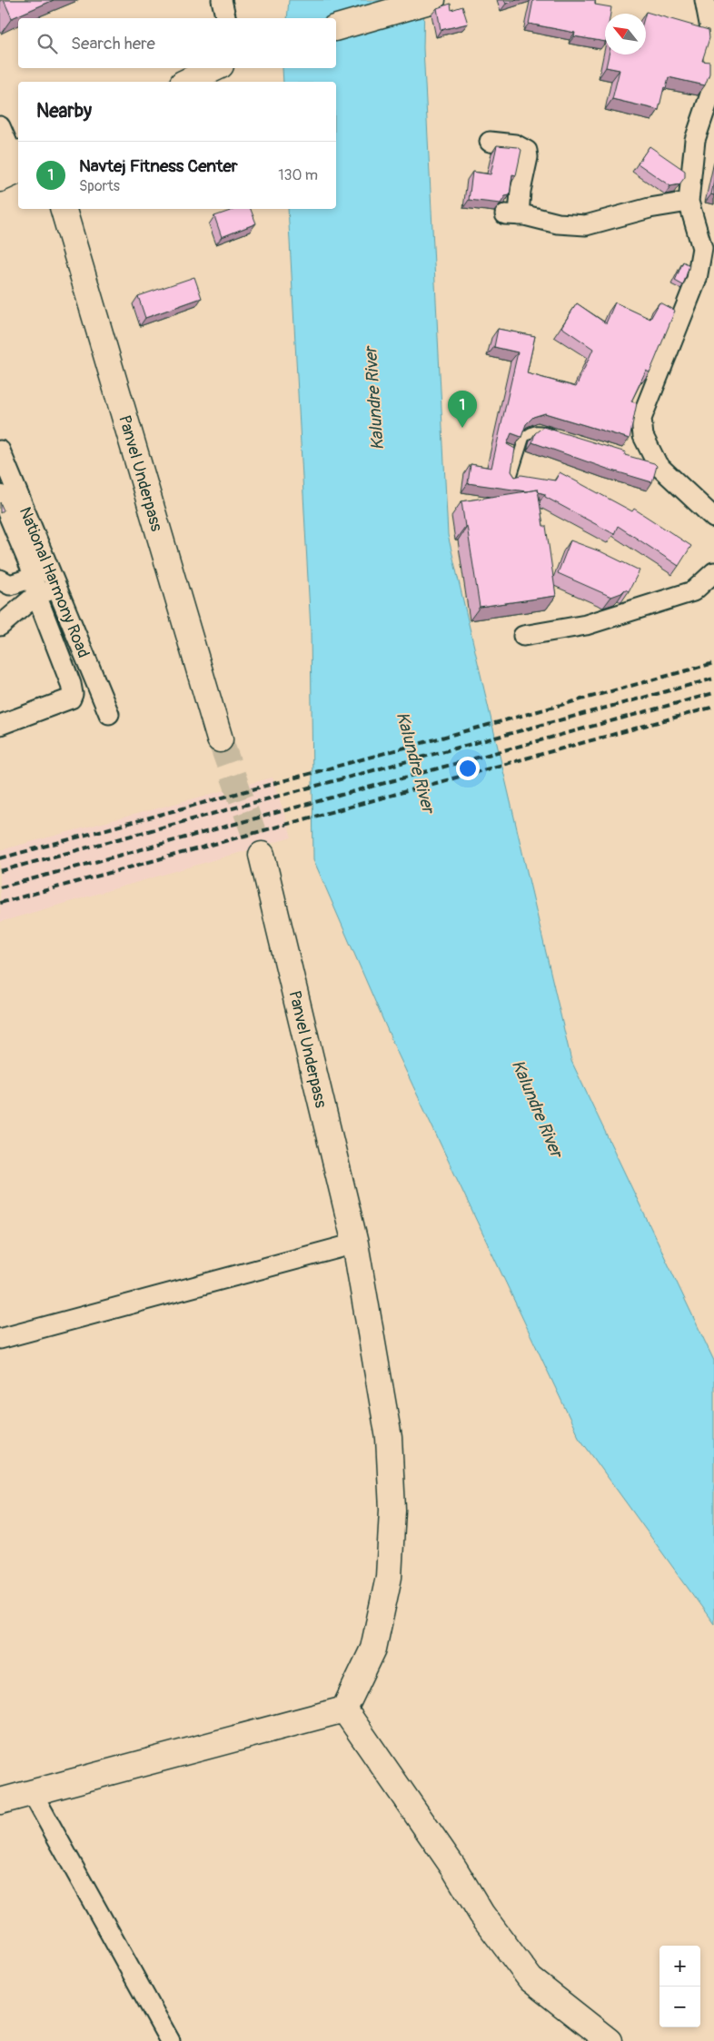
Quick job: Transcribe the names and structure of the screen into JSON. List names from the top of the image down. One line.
{"streets":{"main road":["Panvel Underpass"],"street":["National Harmony Road"]},"water":["Kalundre River"],"north":"top left","page":{"search":"Search here","heading":"Nearby","list":[{"mark":"1","name":"Navtej Fitness Center","note":"Sports","value":"130 m"}],"pins":"1","map_buttons":["+","−"]}}
